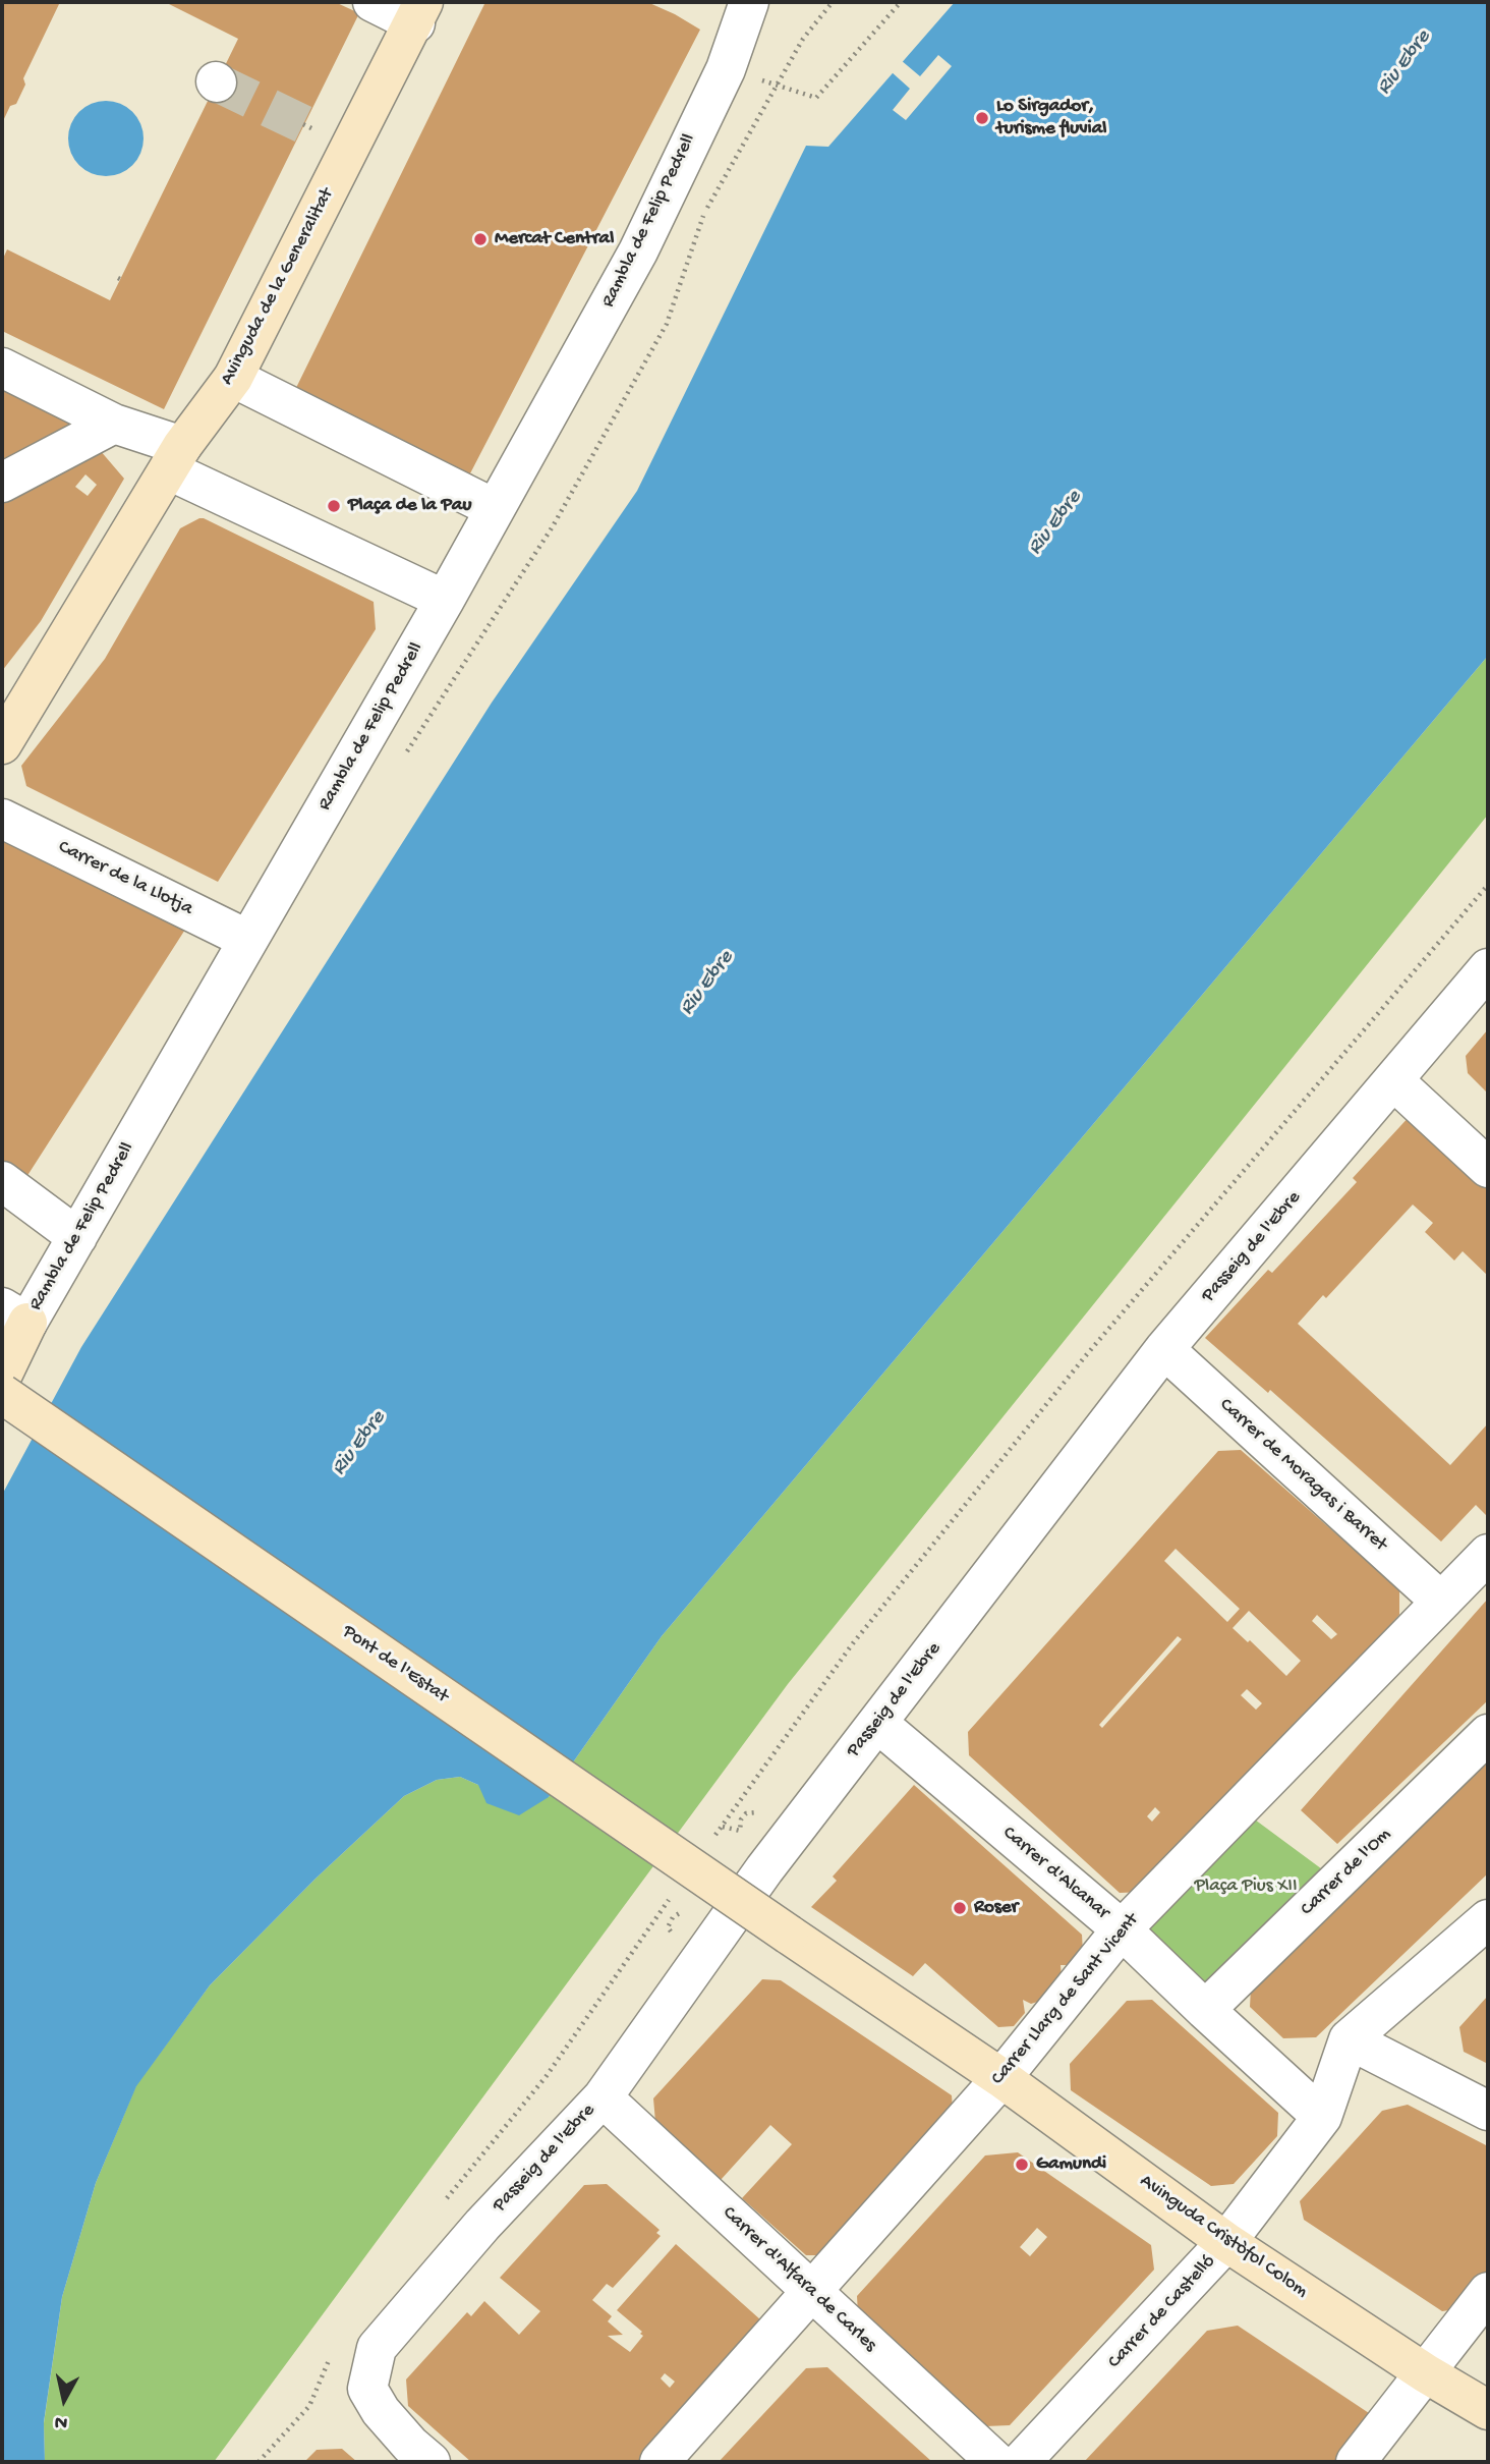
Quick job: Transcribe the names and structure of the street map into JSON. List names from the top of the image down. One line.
{"streets":{"street":["Rambla de Felip Pedrell","Avinguda de la Generalitat","Carrer de la Llotja","Passeig de l'Ebre","Carrer de Moragas i Barret","Pont de l'Estat","Carrer de l'Om","Carrer d'Alcanar","Carrer Llarg de Sant Vicent","Avinguda Cristòfol Colom","Carrer d'Alfara de Carles","Carrer de Castelló"]},"crossings":[["Rambla de Felip Pedrell","Carrer de la Llotja"],["Passeig de l'Ebre","Carrer de Moragas i Barret"],["Passeig de l'Ebre","Carrer d'Alcanar"],["Passeig de l'Ebre","Carrer d'Alfara de Carles"],["Carrer de Moragas i Barret","Carrer Llarg de Sant Vicent"],["Pont de l'Estat","Avinguda Cristòfol Colom"],["Carrer de l'Om","Carrer d'Alcanar"],["Carrer d'Alcanar","Carrer Llarg de Sant Vicent"],["Carrer d'Alcanar","Carrer de Castelló"],["Carrer Llarg de Sant Vicent","Avinguda Cristòfol Colom"],["Carrer Llarg de Sant Vicent","Carrer d'Alfara de Carles"],["Avinguda Cristòfol Colom","Carrer de Castelló"]],"water":["Riu Ebre"],"parks":["Plaça Pius XII"],"places":["Lo Sirgador, turisme fluvial","Mercat Central","Plaça de la Pau","Roser","Gamundi"],"north":"bottom"}
